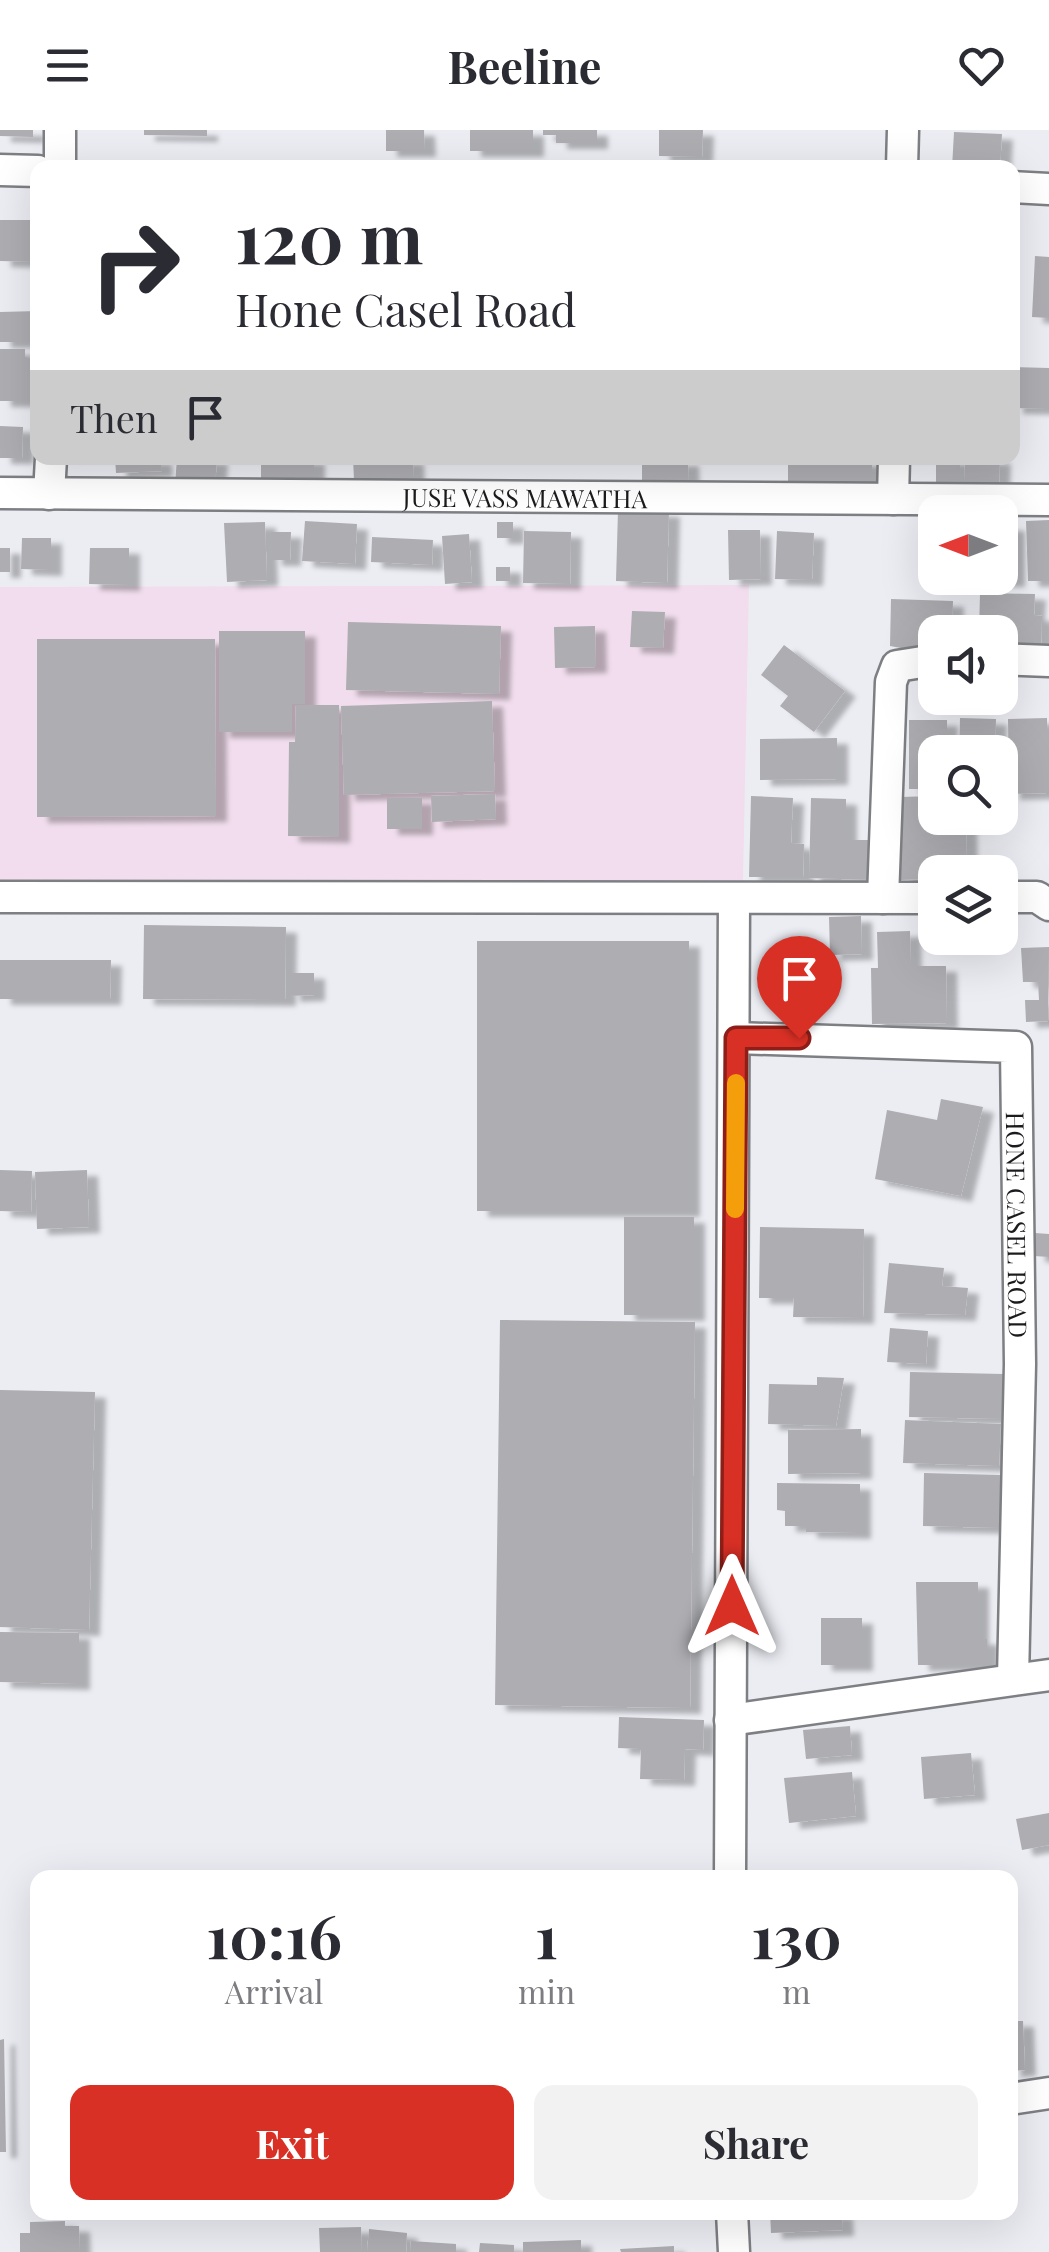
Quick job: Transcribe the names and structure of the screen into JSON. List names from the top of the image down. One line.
{"streets":{"street":["JUSE VASS MAWATHA","HONE CASEL ROAD"]},"north":"left","page":{"header":"Beeline","turn":["120 m","Hone Casel Road"],"then":"Then","eta":["10:16","Arrival","1","min","130","m"],"buttons":["Exit","Share"]}}
